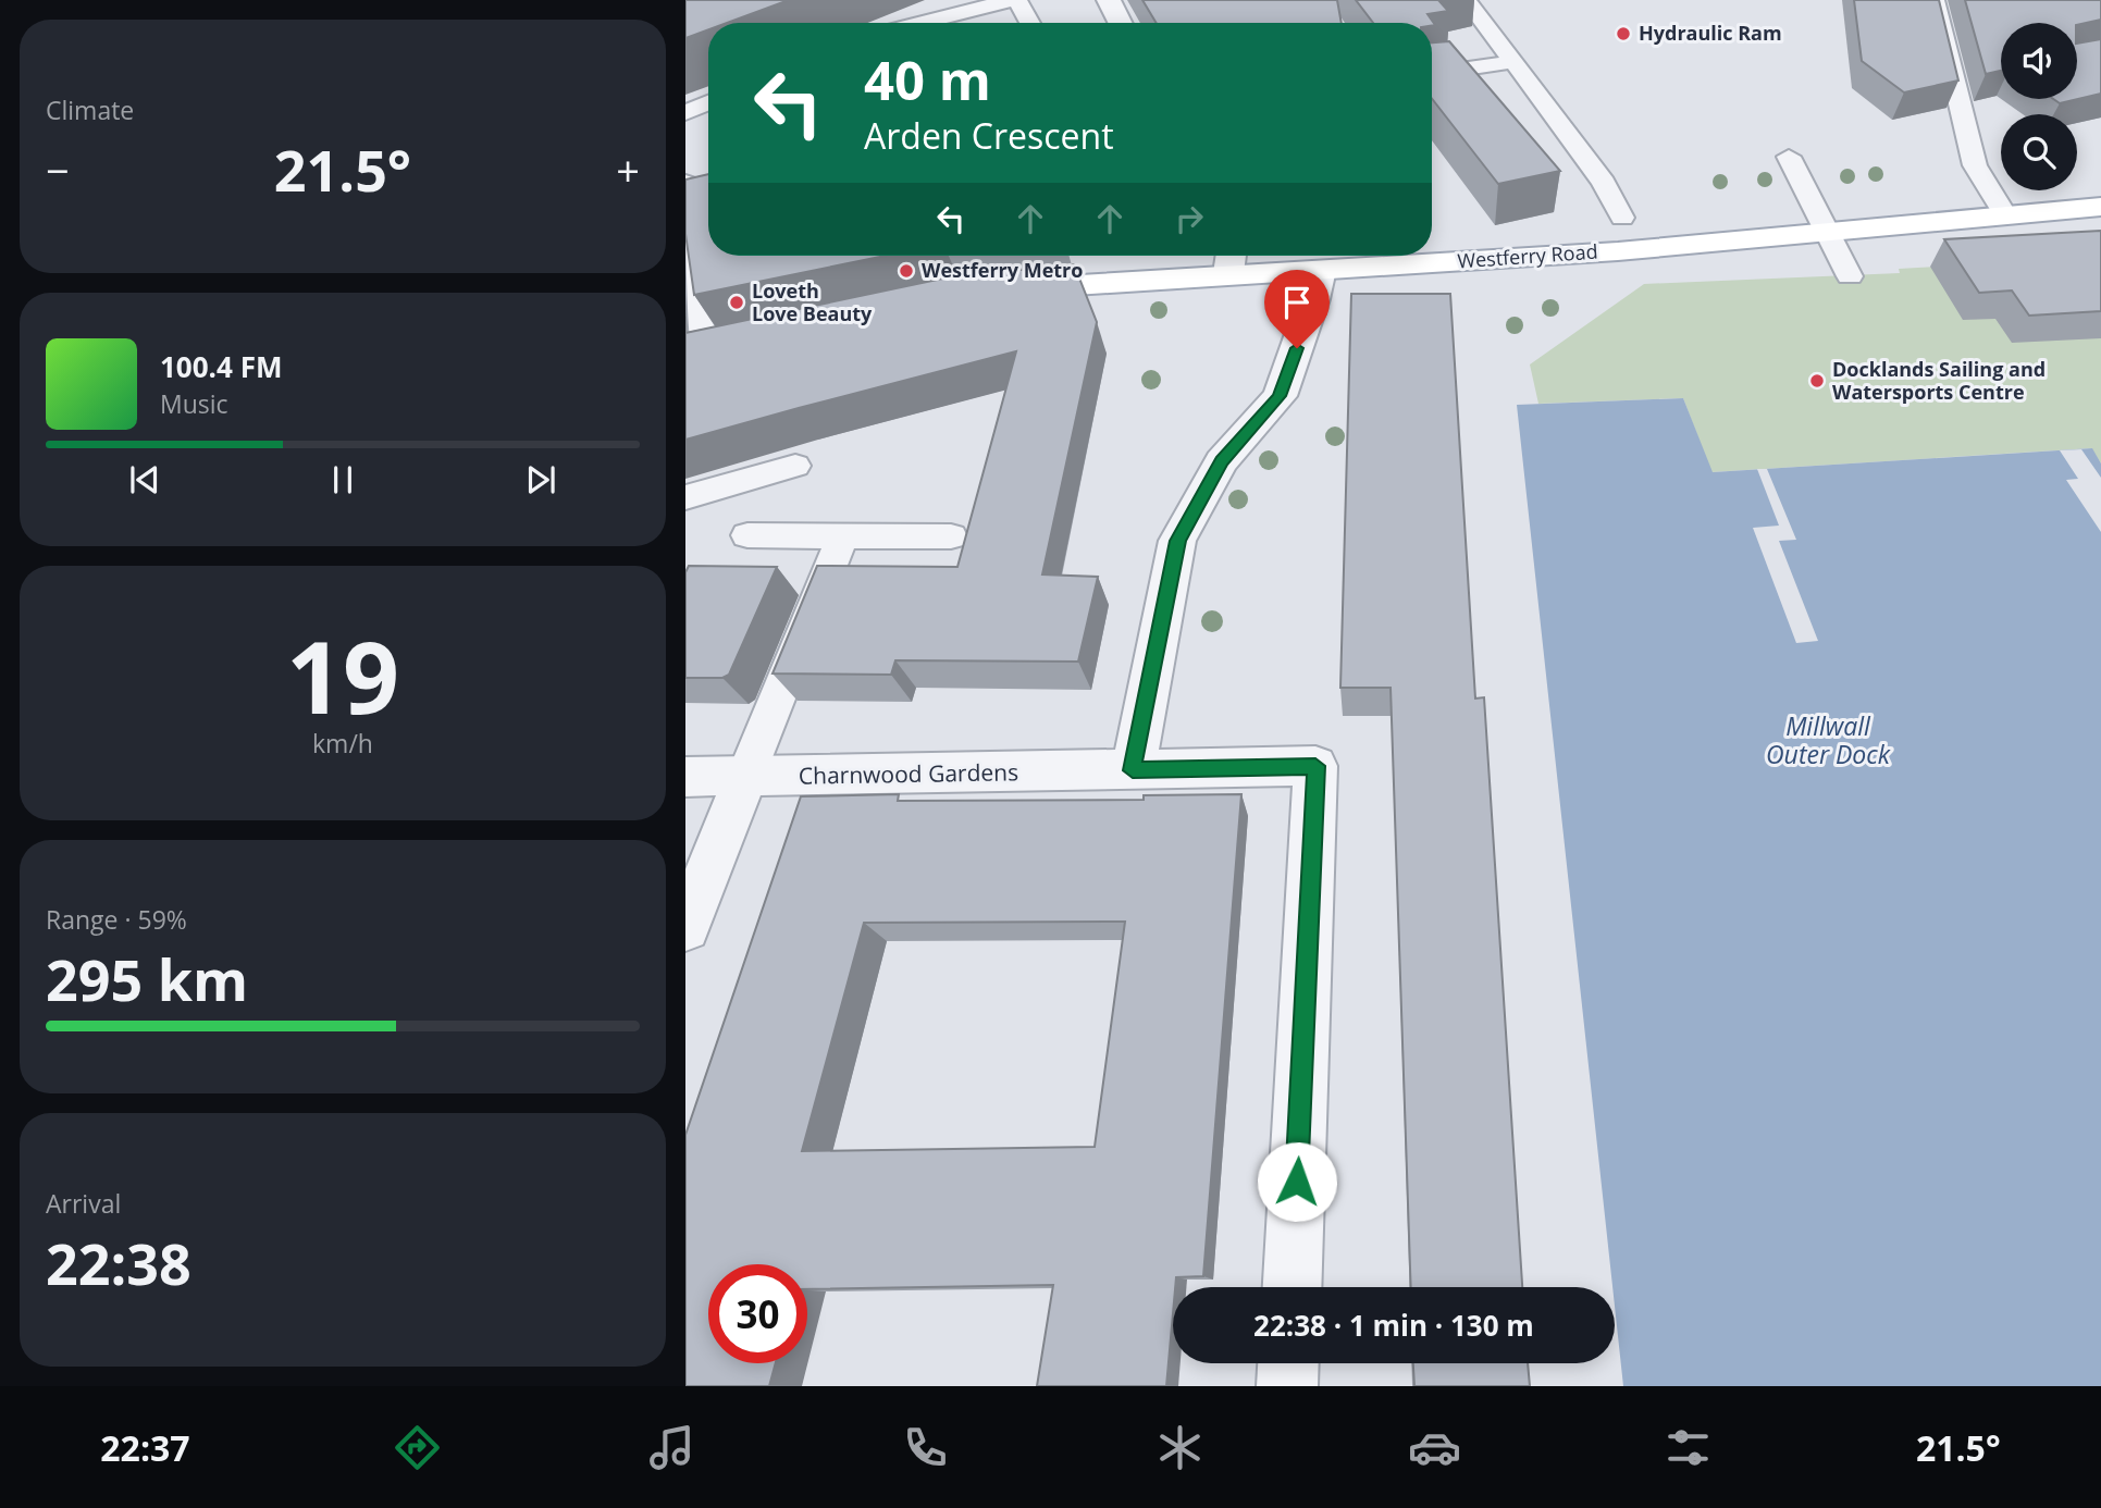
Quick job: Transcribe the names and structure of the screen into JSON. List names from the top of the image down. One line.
{"streets":{"main road":["Westferry Road"],"street":["Charnwood Gardens"]},"water":["Millwall Outer Dock"],"places":["Hydraulic Ram","Westferry Metro","Loveth Love Beauty","Docklands Sailing and Watersports Centre"],"page":{"tile":["Climate",["19","km/h"],["Range · 59%","295 km"],["Arrival","22:38"]],"turn":["40 m","Arden Crescent"],"heat":["−","21.5°","+"],"song":["100.4 FM","Music"],"limit":"30","trip":"22:38 · 1 min · 130 m","tabs":["22:37","21.5°"]}}
